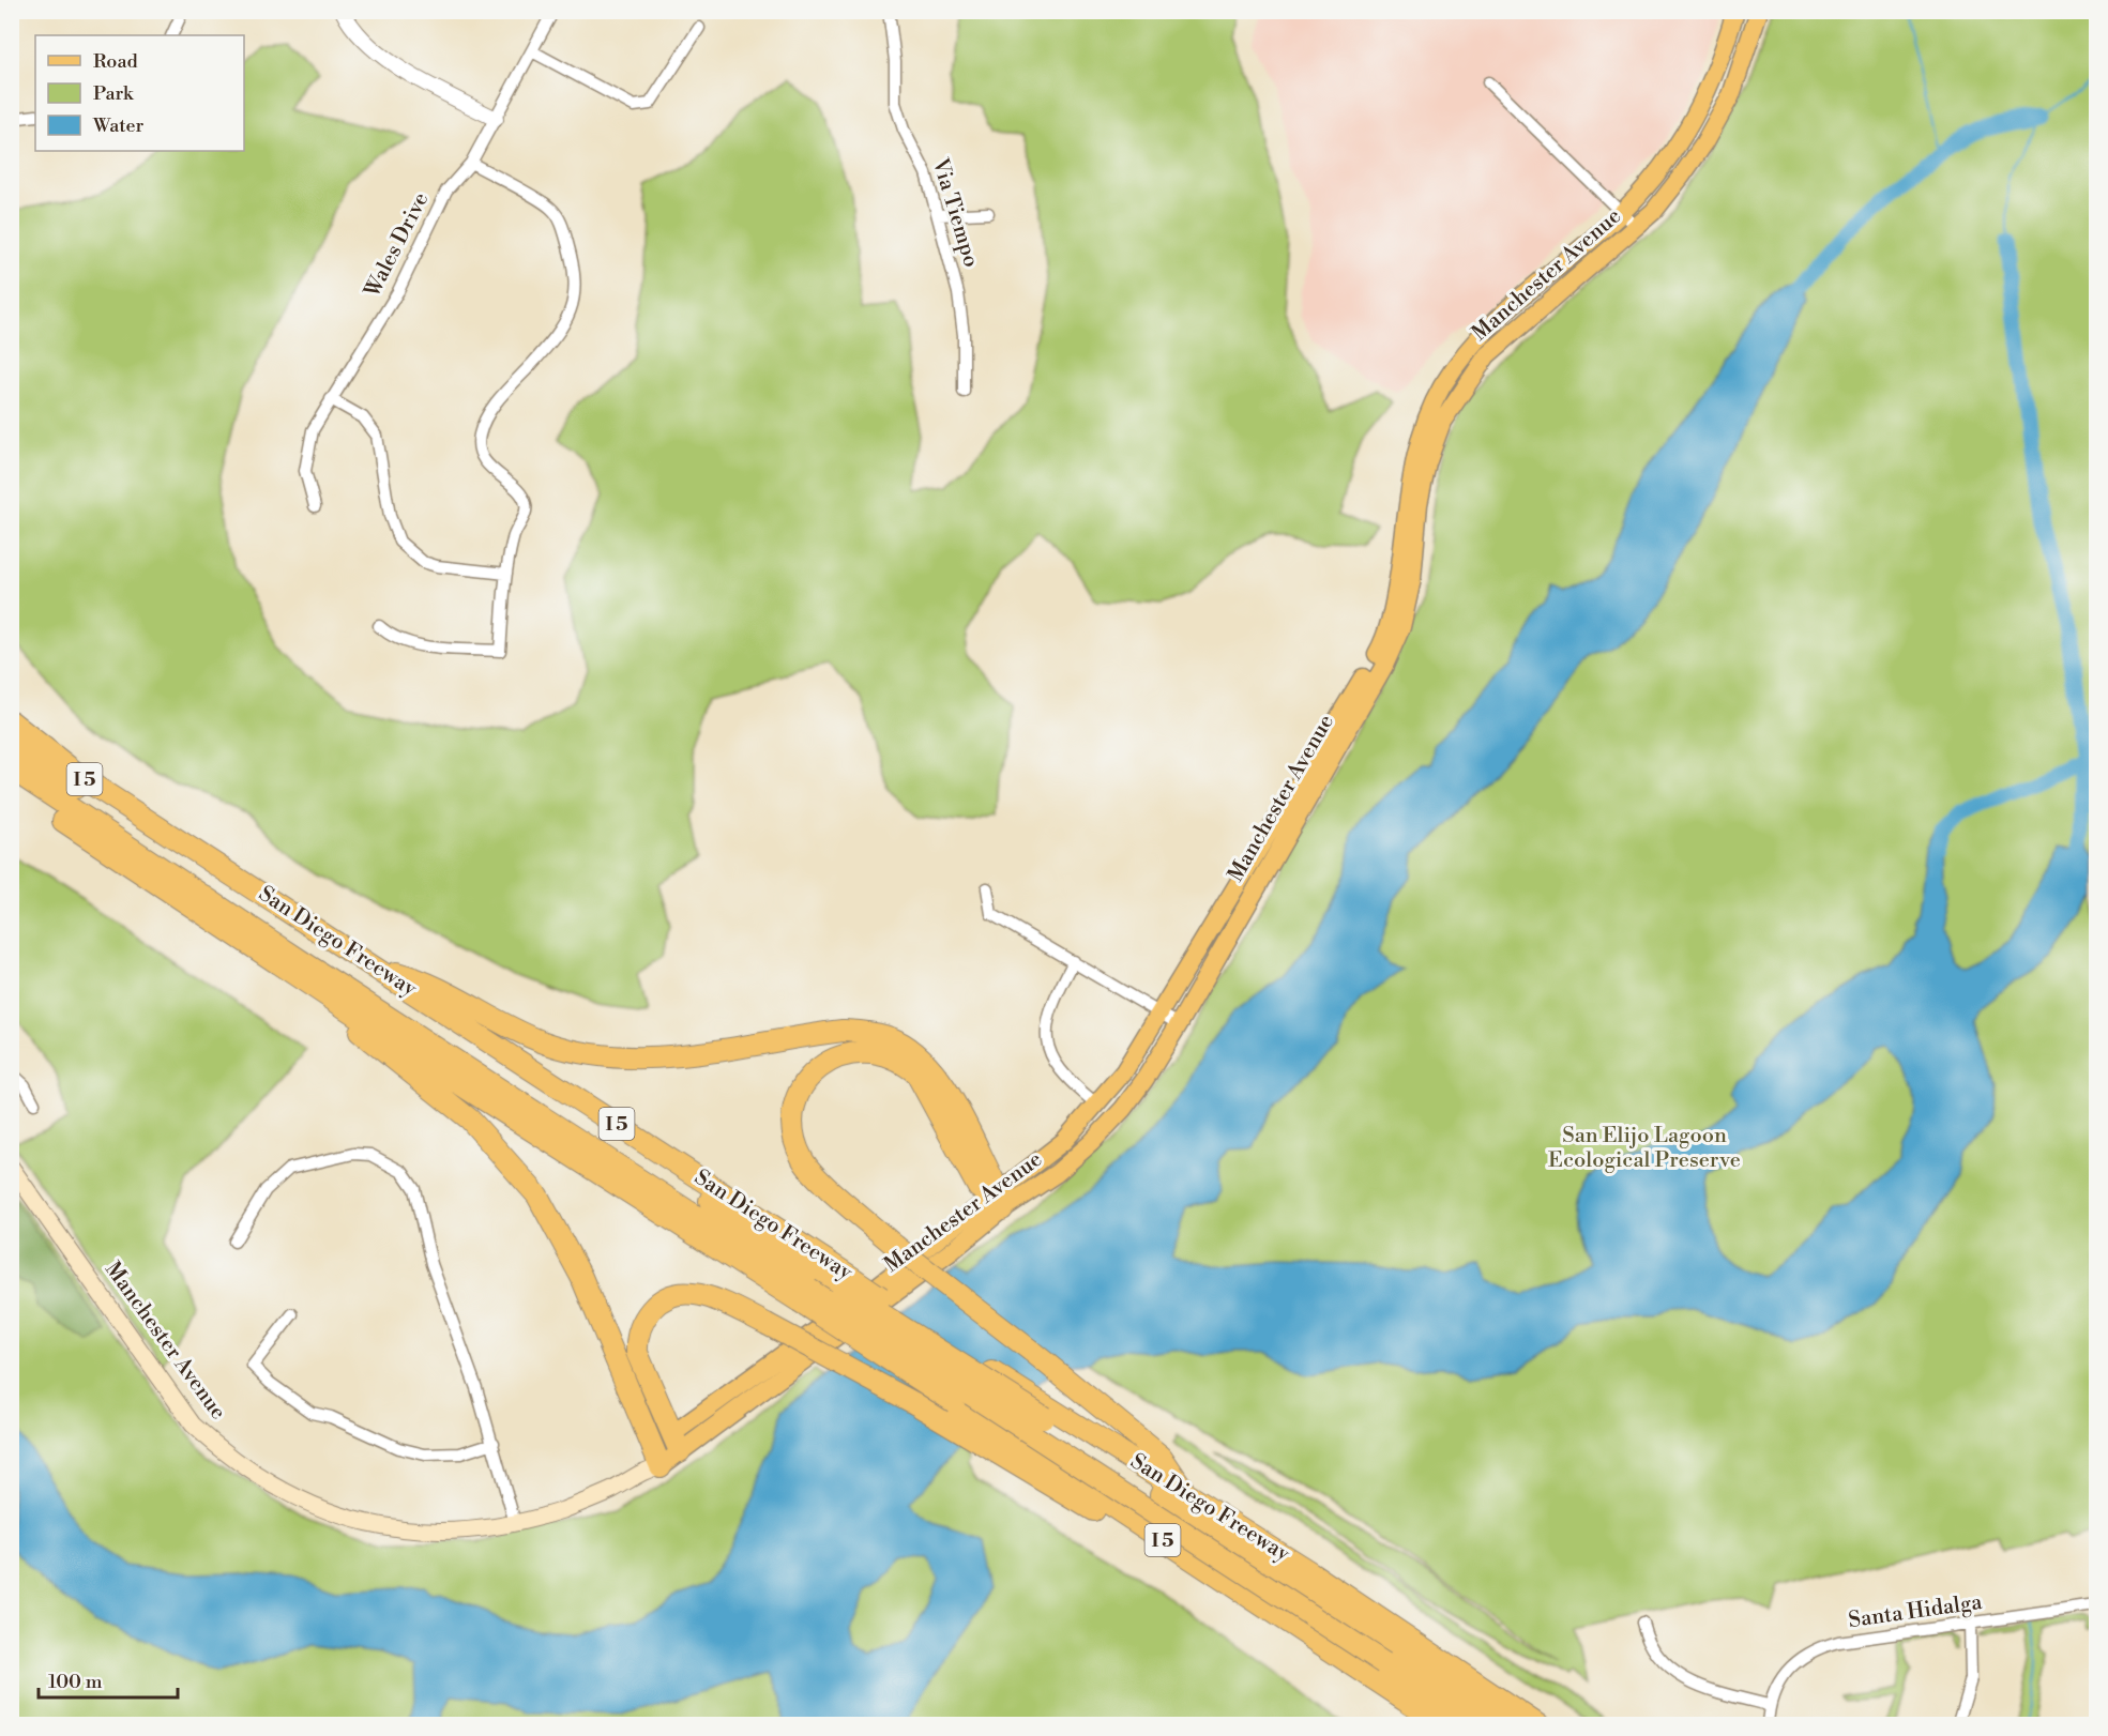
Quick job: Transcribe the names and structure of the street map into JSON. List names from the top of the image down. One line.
{"streets":{"highway":["I 5","San Diego Freeway"],"main road":["Manchester Avenue"],"street":["Via Tiempo","Wales Drive","Santa Hidalga"]},"parks":["San Elijo Lagoon Ecological Preserve"],"legend":["Road","Park","Water"],"scale_bar":"100 m"}
